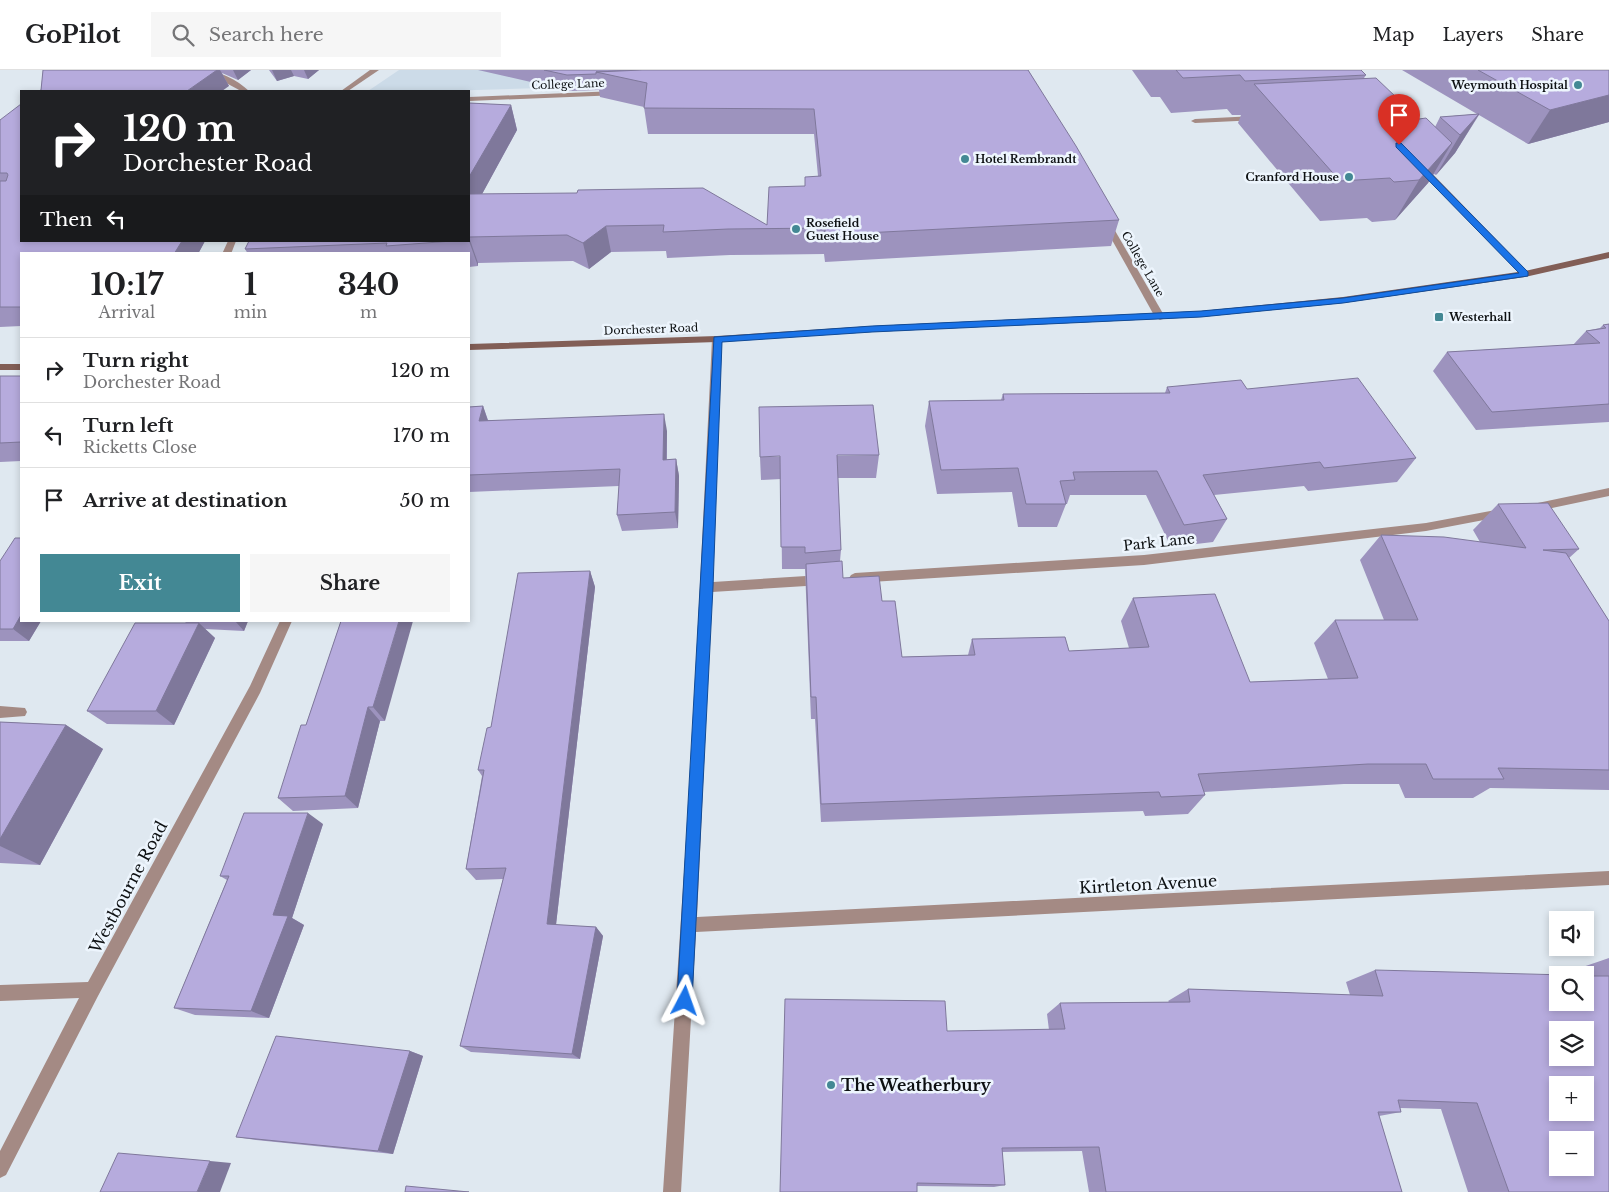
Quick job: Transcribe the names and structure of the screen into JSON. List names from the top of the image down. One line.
{"streets":{"main road":["Dorchester Road"],"street":["College Lane","Park Lane","Kirtleton Avenue","Westbourne Road"]},"crossings":[["College Lane","Dorchester Road"]],"places":{"other":["Weymouth Hospital","Hotel Rembrandt","Cranford House","Rosefield Guest House","The Weatherbury"],"transit":["Westerhall"]},"page":{"header":"GoPilot","search":"Search here","nav":["Map","Layers","Share"],"turn":["120 m","Dorchester Road"],"then":"Then","eta":["10:17","Arrival","1","min","340","m"],"list":[{"name":"Turn right","note":"Dorchester Road","value":"120 m"},{"name":"Turn left","note":"Ricketts Close","value":"170 m"},{"name":"Arrive at destination","value":"50 m"}],"buttons":["Exit","Share"],"map_buttons":["+","−"]}}
